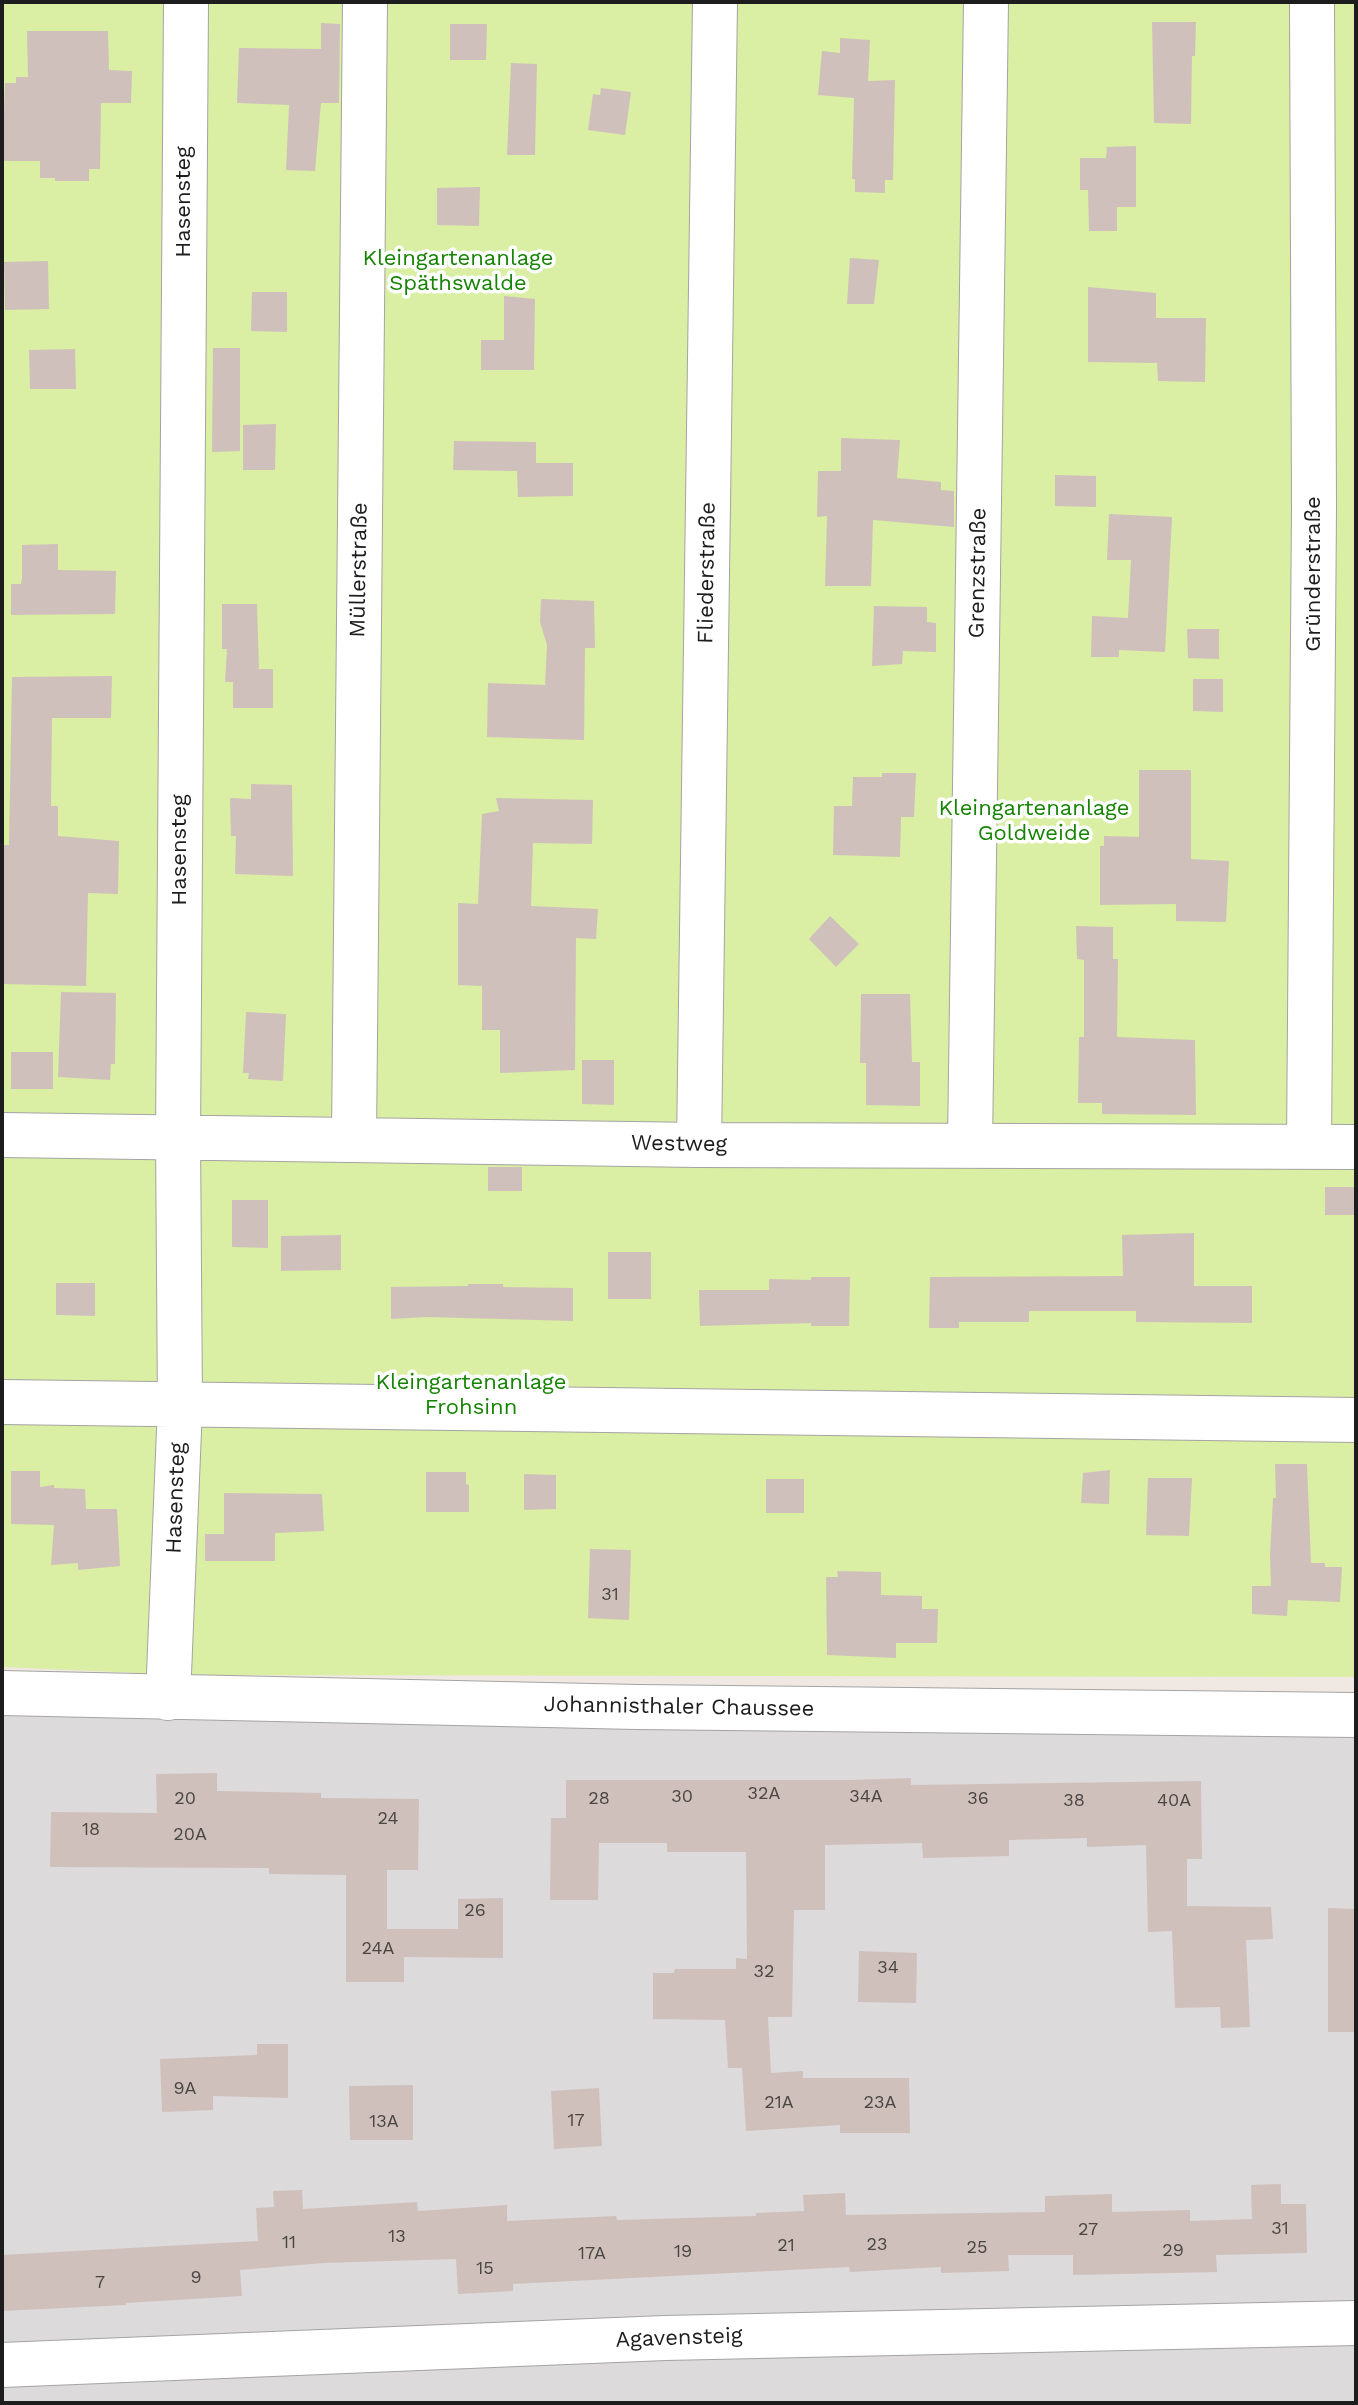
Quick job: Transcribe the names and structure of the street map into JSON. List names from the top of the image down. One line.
{"streets":{"street":["Hasensteg","Müllerstraße","Fliederstraße","Grenzstraße","Gründerstraße","Westweg","Johannisthaler Chaussee","Agavensteig"]},"crossings":[["Hasensteg","Westweg"],["Hasensteg","Johannisthaler Chaussee"],["Müllerstraße","Westweg"],["Fliederstraße","Westweg"],["Grenzstraße","Westweg"],["Gründerstraße","Westweg"]],"parks":["Kleingartenanlage Späthswalde","Kleingartenanlage Goldweide","Kleingartenanlage Frohsinn"],"house_numbers":["31","32A","30","34A","20","28","36","38","40A","24","18","20A","26","24A","34","32","9A","21A","23A","17","13A","31","27","13","11","23","21","25","29","19","17A","15","9","7"]}
